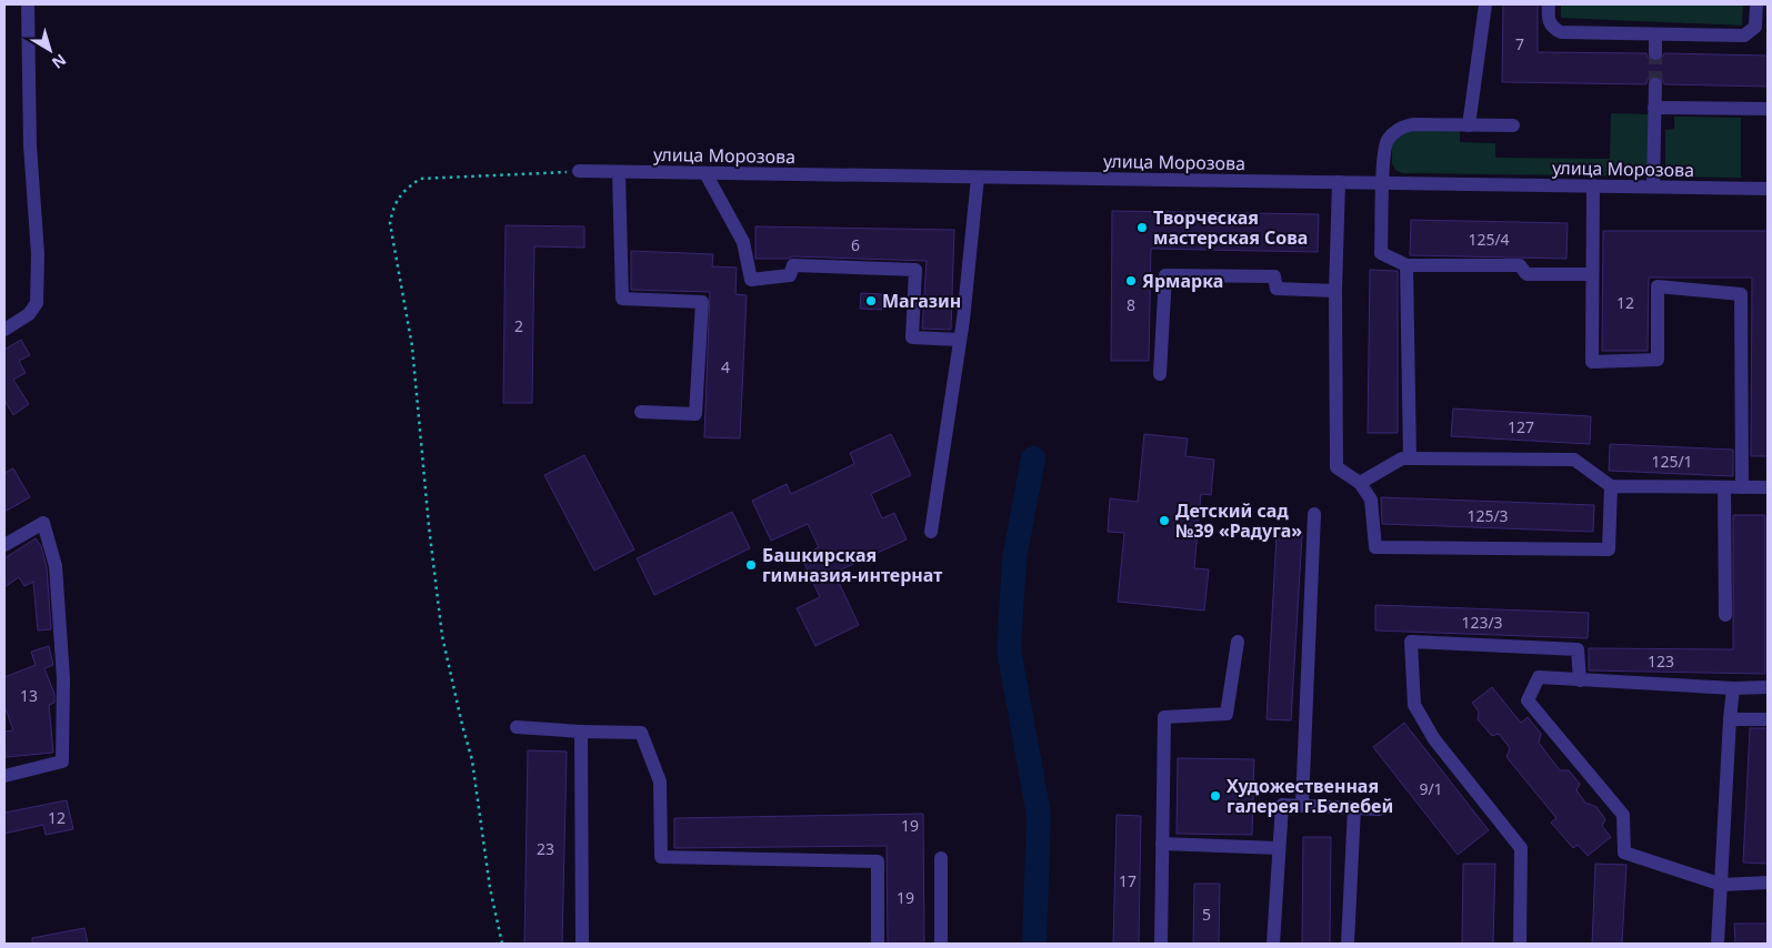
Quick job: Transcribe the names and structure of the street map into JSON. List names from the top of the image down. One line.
{"streets":{"street":["улица Морозова"]},"places":["Творческая мастерская Сова","Ярмарка","Магазин","Детский сад №39 «Радуга»","Башкирская гимназия-интернат","Художественная галерея г.Белебей"],"house_numbers":["7","125/4","6","12","8","2","4","127","125/1","125/3","123/3","123","13","9/1","12","19","23","17","19","5"],"north":"bottom right"}
